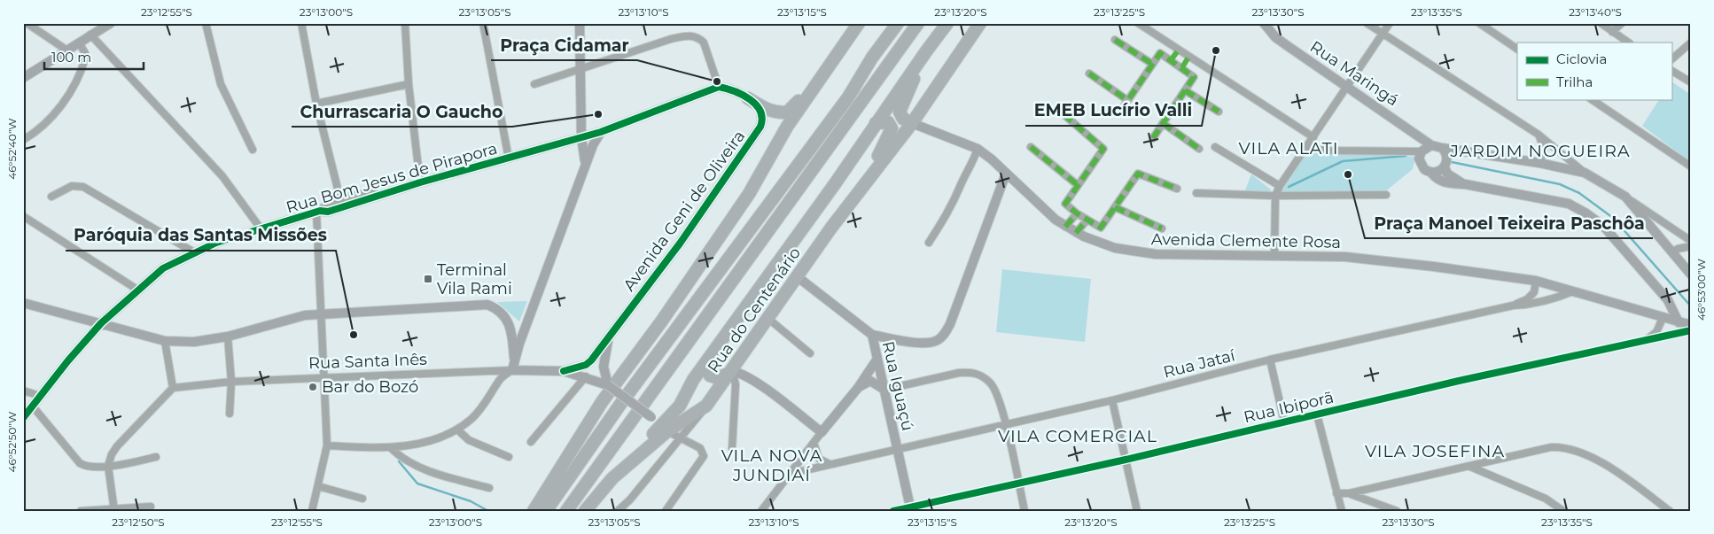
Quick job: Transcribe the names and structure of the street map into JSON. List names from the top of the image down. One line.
{"streets":{"highway":["Rua do Centenário"],"street":["Rua Maringá","Rua Bom Jesus de Pirapora","Avenida Geni de Oliveira","Avenida Clemente Rosa","Rua Santa Inês","Rua Jataí","Rua Iguaçú","Rua Ibiporã"]},"crossings":[["Avenida Geni de Oliveira","Rua Santa Inês"],["Avenida Clemente Rosa","Rua do Centenário"],["Avenida Clemente Rosa","Rua Jataí"],["Avenida Clemente Rosa","Rua Ibiporã"],["Rua do Centenário","Rua Iguaçú"],["Rua Jataí","Rua Iguaçú"],["Rua Iguaçú","Rua Ibiporã"]],"districts":["VILA ALATI","JARDIM NOGUEIRA","VILA COMERCIAL","VILA JOSEFINA","VILA NOVA JUNDIAÍ"],"places":{"other":["EMEB Lucírio Valli","Praça Cidamar","Churrascaria O Gaucho","Praça Manoel Teixeira Paschôa","Paróquia das Santas Missões","Bar do Bozó"],"transit":["Terminal Vila Rami"]},"legend":["Ciclovia","Trilha"],"scale_bar":"100 m","coordinates":["23°12'55\"S","23°13'00\"S","23°13'05\"S","23°13'10\"S","23°13'15\"S","23°13'20\"S","23°13'25\"S","23°13'30\"S","23°13'35\"S","23°13'40\"S","46°52'40\"W","46°53'00\"W","46°52'50\"W","23°12'50\"S"]}
